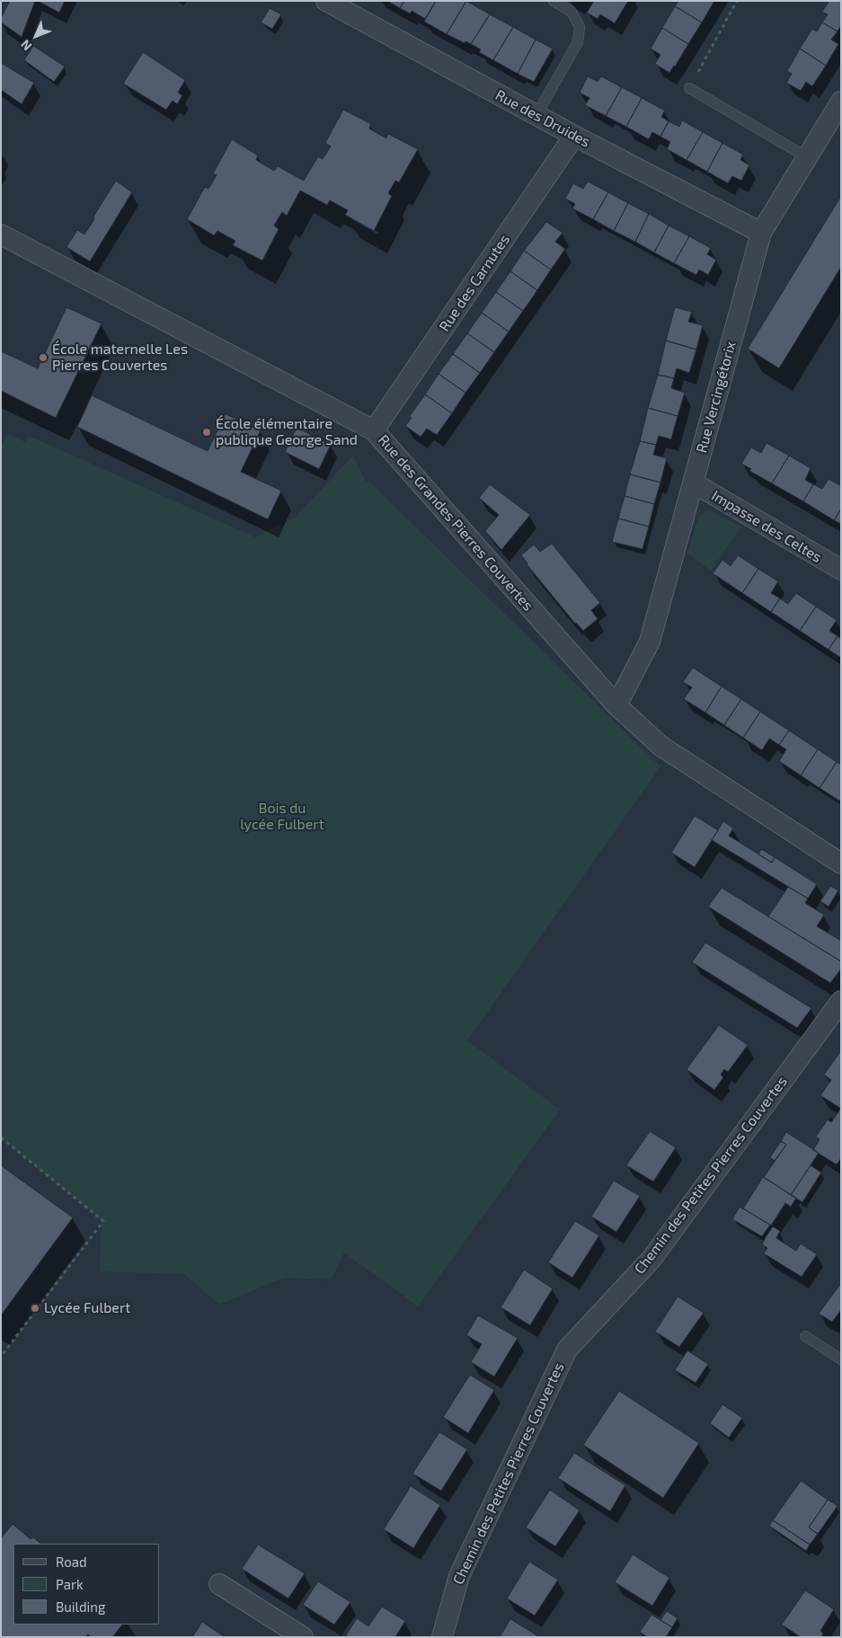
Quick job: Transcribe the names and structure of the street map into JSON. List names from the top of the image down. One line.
{"streets":{"street":["Rue des Druides","Rue des Carnutes","Rue Vercingétorix","Rue des Grandes Pierres Couvertes","Impasse des Celtes","Chemin des Petites Pierres Couvertes"]},"crossings":[["Rue des Druides","Rue des Carnutes"],["Rue des Druides","Rue Vercingétorix"],["Rue des Carnutes","Rue des Grandes Pierres Couvertes"],["Rue Vercingétorix","Rue des Grandes Pierres Couvertes"],["Rue Vercingétorix","Impasse des Celtes"]],"parks":["Bois du lycée Fulbert"],"places":["École maternelle Les Pierres Couvertes","École élémentaire publique George Sand","Lycée Fulbert"],"legend":["Road","Park","Building"],"north":"bottom left"}
